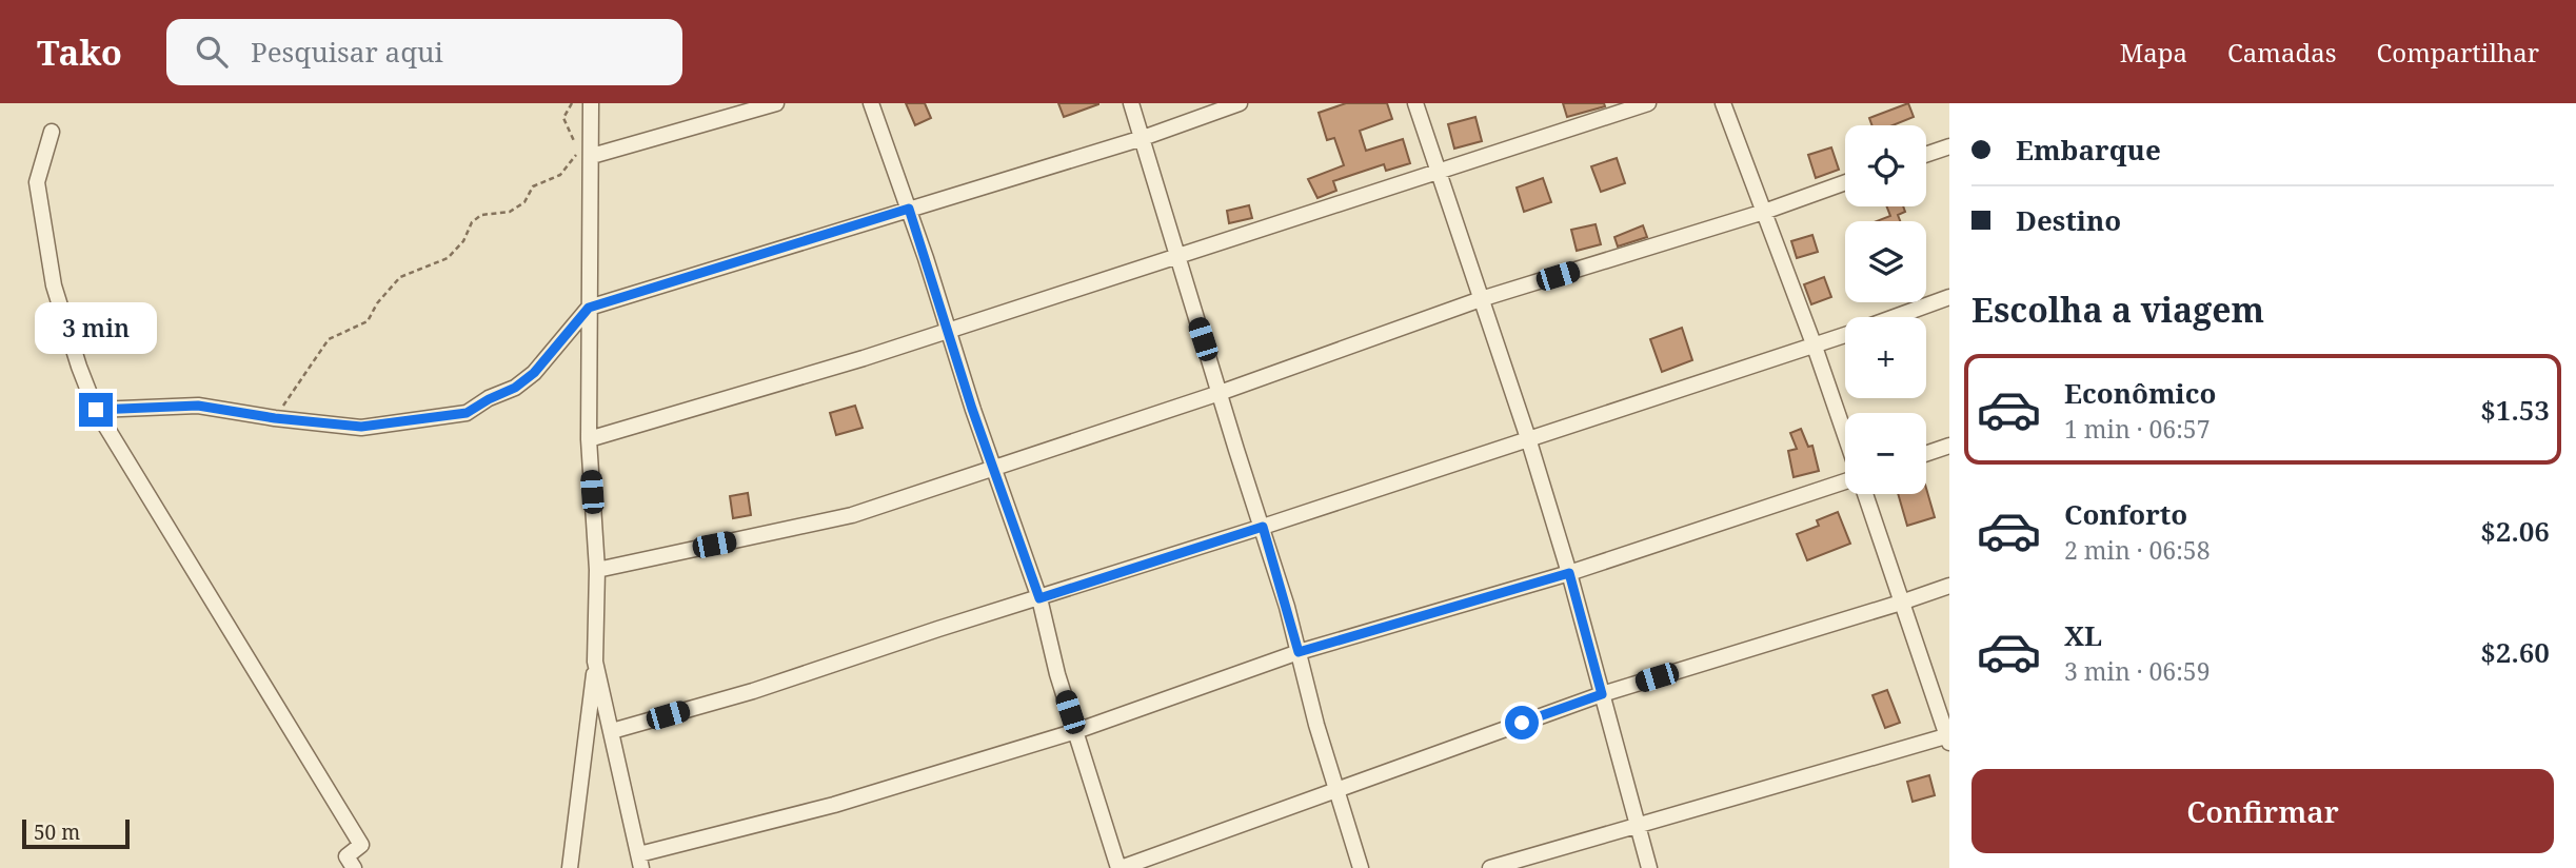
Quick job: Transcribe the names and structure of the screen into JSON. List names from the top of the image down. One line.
{"scale_bar":"50 m","page":{"header":"Tako","search":"Pesquisar aqui","nav":["Mapa","Camadas","Compartilhar"],"banner":["Embarque","Destino"],"map_buttons":["+","−"],"heading":"Escolha a viagem","bubble":"3 min","list":[{"name":"Econômico","note":"1 min · 06:57","value":"$1.53"},{"name":"Conforto","note":"2 min · 06:58","value":"$2.06"},{"name":"XL","note":"3 min · 06:59","value":"$2.60"}],"buttons":"Confirmar","scale":"50 m"}}
